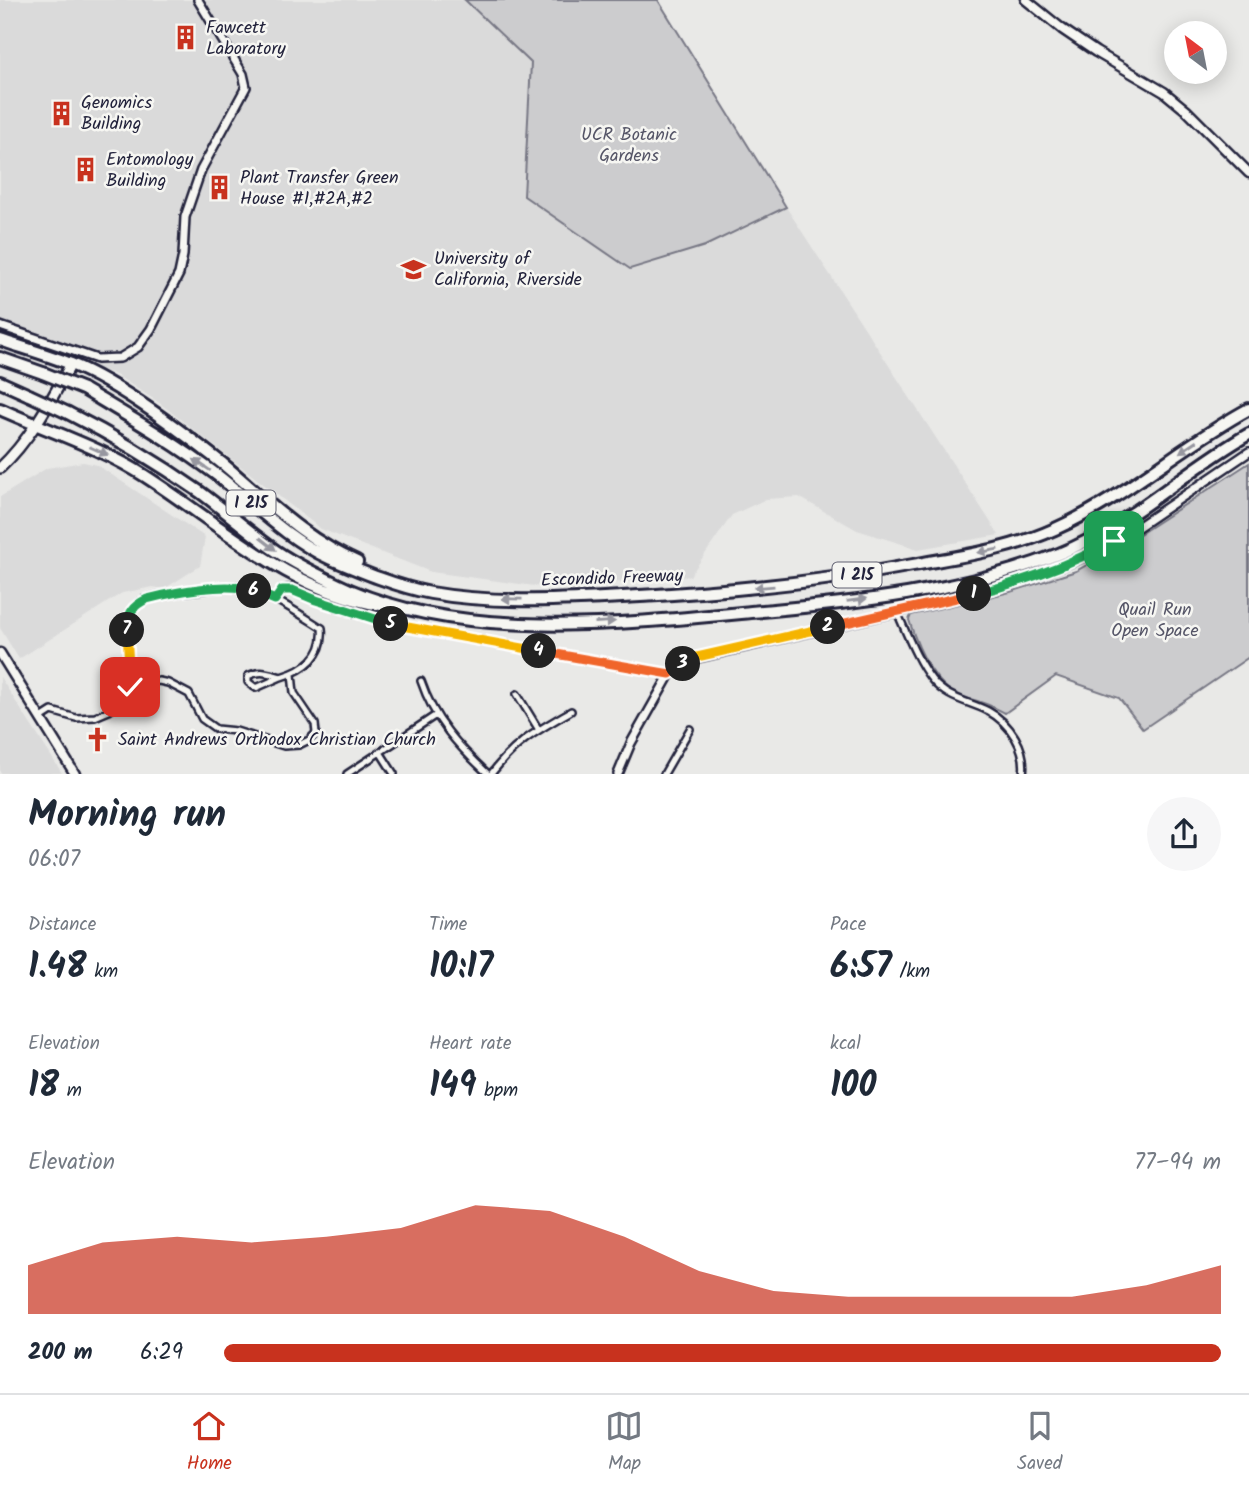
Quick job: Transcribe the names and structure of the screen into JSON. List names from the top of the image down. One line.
{"streets":{"highway":["I 215","Escondido Freeway"]},"parks":["UCR Botanic Gardens","Quail Run Open Space"],"places":{"building":["Fawcett Laboratory","Genomics Building","Entomology Building","Plant Transfer Green House #1,#2A,#2"],"school or university":["University of California, Riverside"],"church":["Saint Andrews Orthodox Christian Church"]},"north":"top left","page":{"pins":["6","1","5","2","7","4","3"],"heading":["Morning run","06:07"],"stats":[["Distance","1.48 km"],["Time","10:17"],["Pace","6:57 /km"],["Elevation","18 m"],["Heart rate","149 bpm"],["kcal","100"]],"chart":["Elevation","77–94 m"],"list":[{"name":"200 m","note":"6:29"}],"tabs":["Home","Map","Saved"]}}
